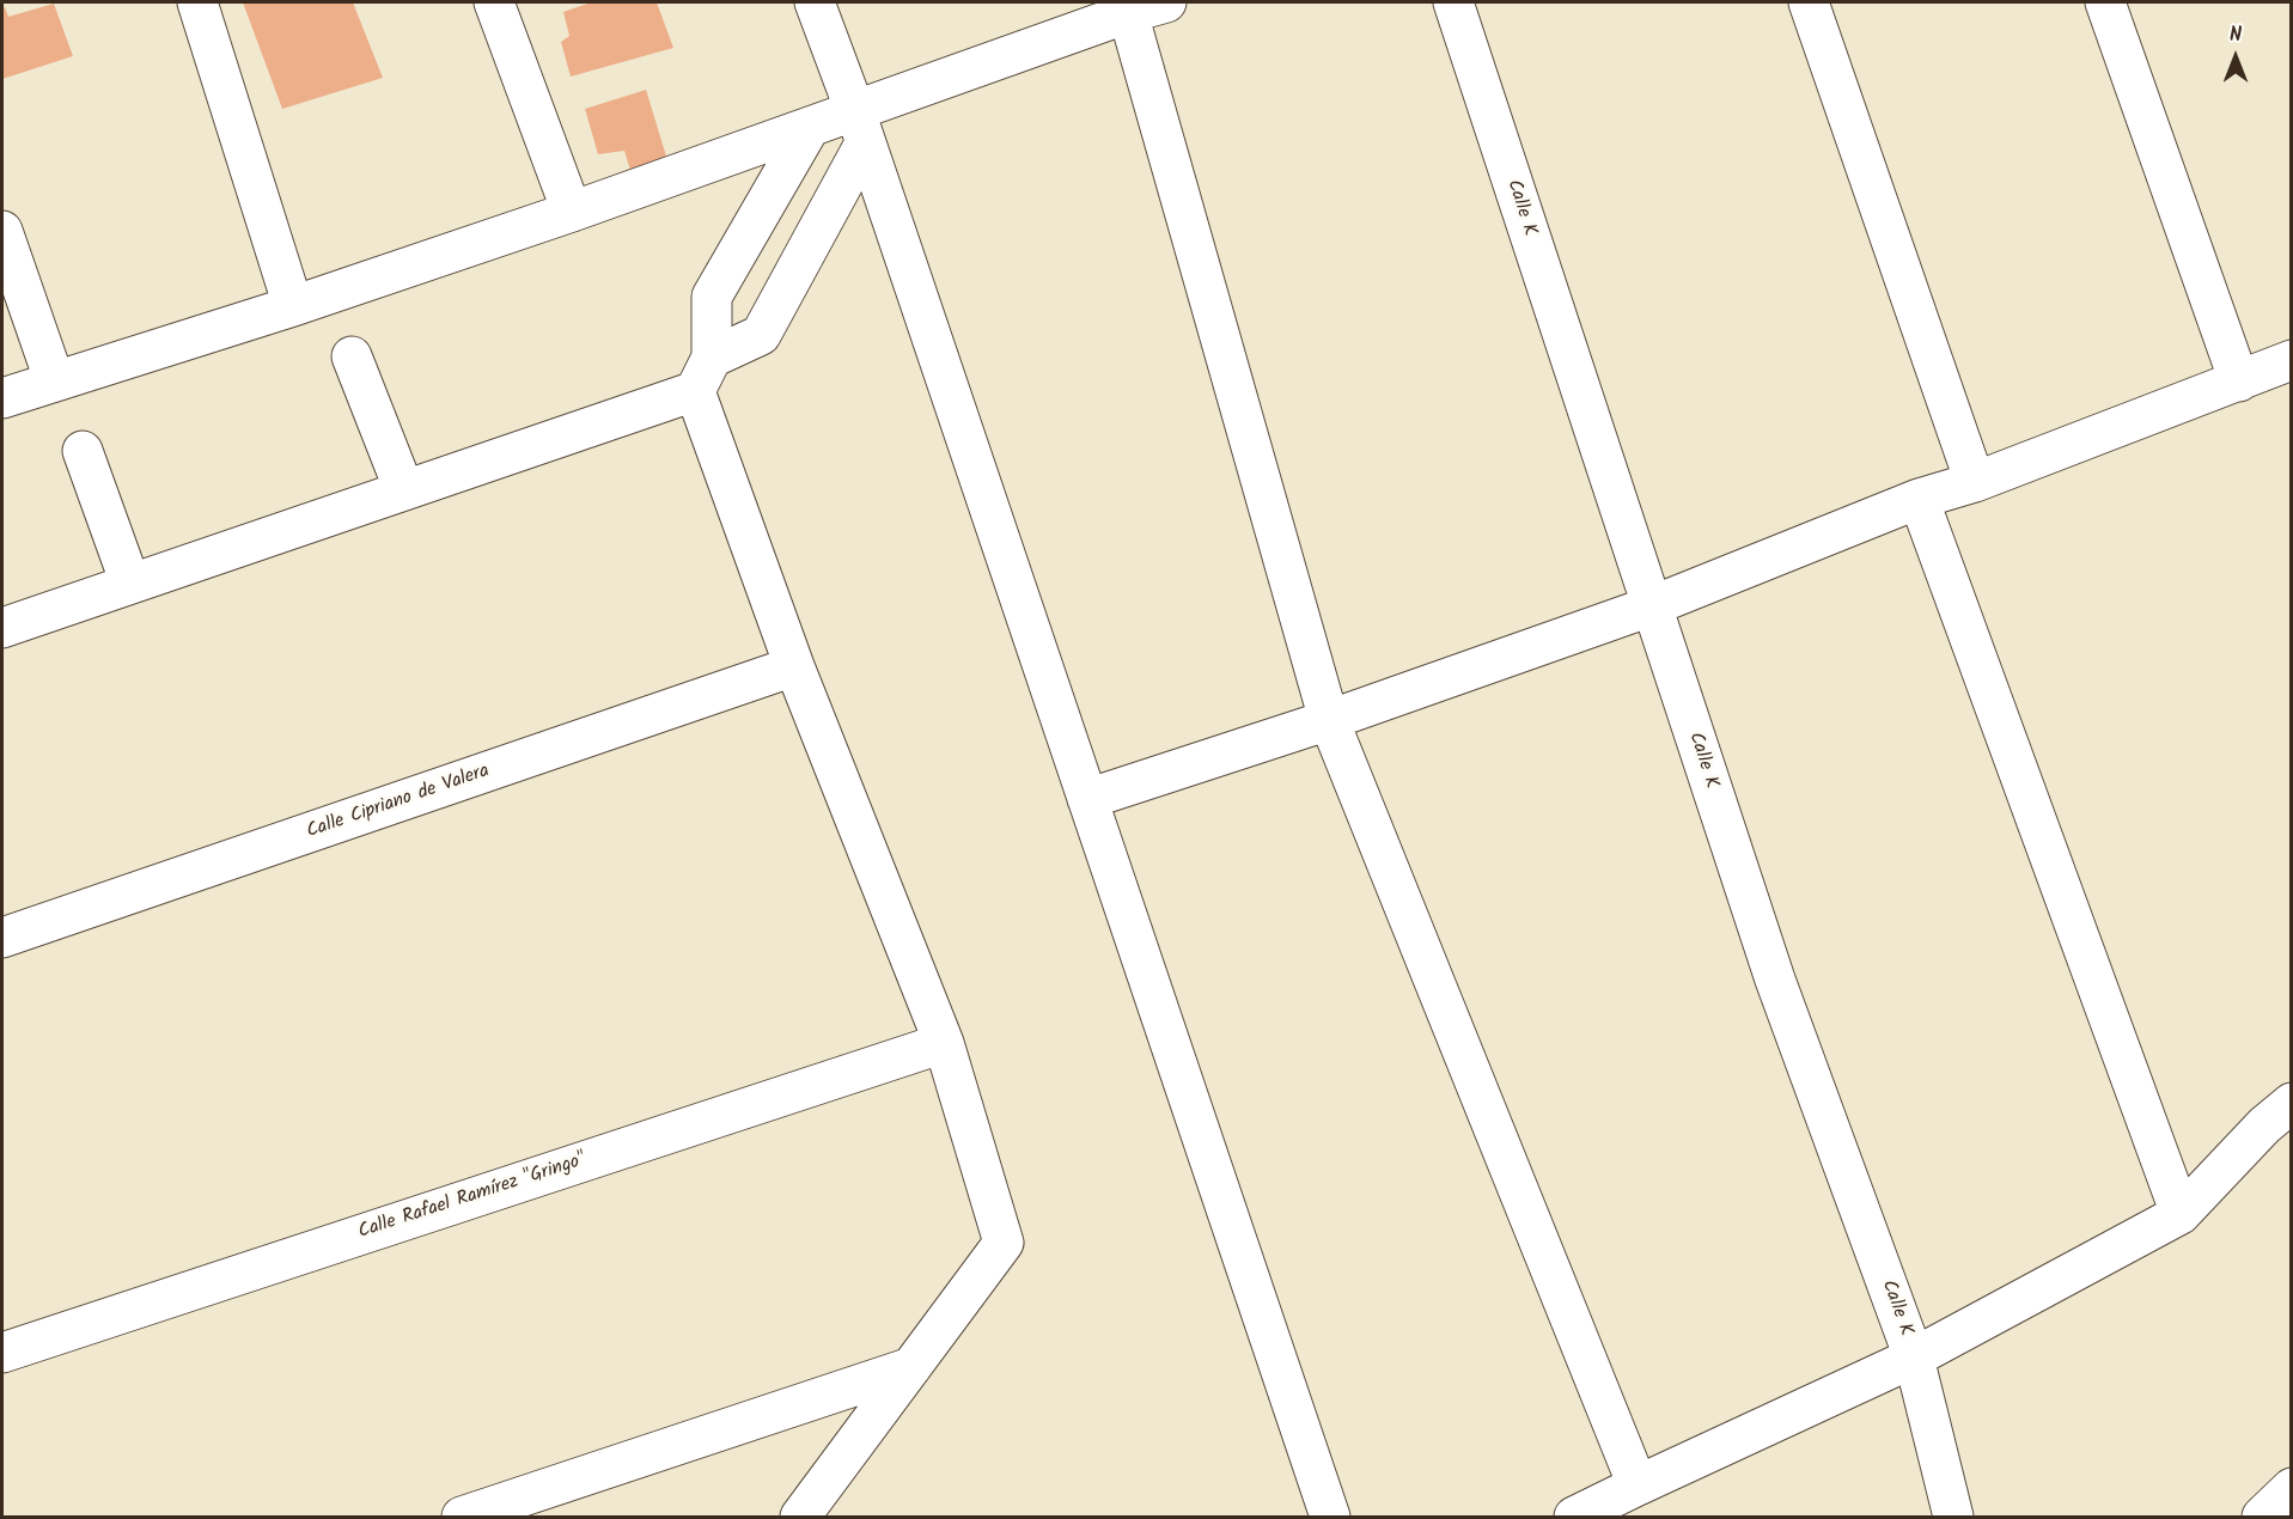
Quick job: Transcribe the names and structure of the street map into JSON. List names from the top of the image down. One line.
{"streets":{"street":["Calle K","Calle Cipriano de Valera","Calle Rafael Ramírez \"Gringo\""]},"north":"top"}
